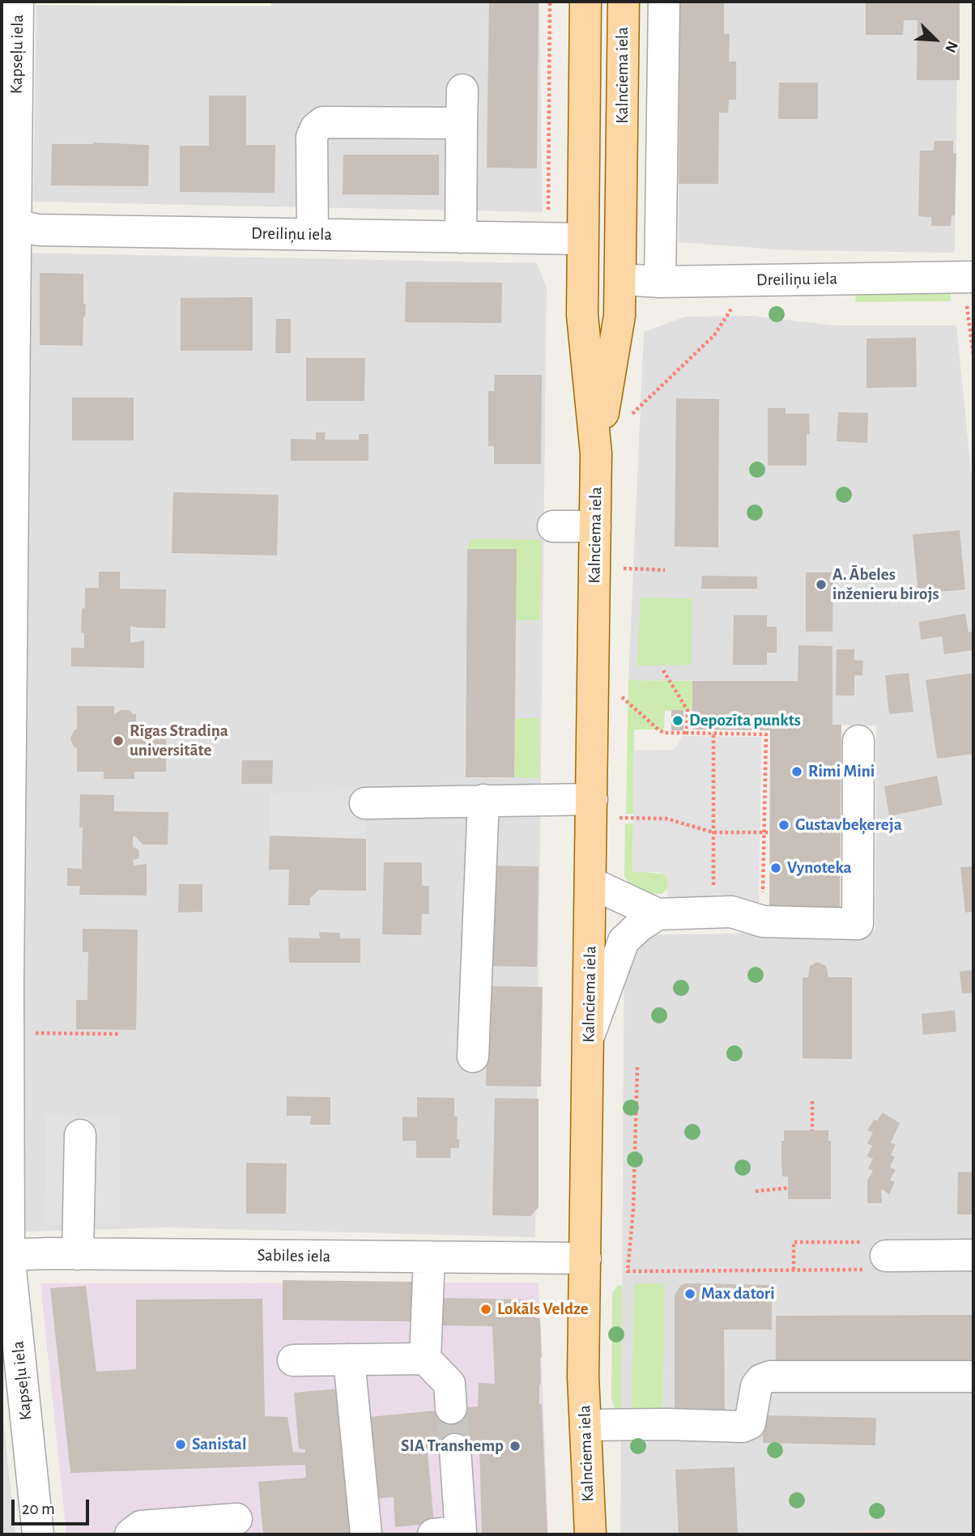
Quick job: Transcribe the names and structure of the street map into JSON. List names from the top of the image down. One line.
{"streets":{"main road":["Kalnciema iela"],"street":["Kapseļu iela","Dreiliņu iela","Sabiles iela"]},"crossings":[["Kapseļu iela","Dreiliņu iela"],["Kapseļu iela","Sabiles iela"],["Kalnciema iela","Dreiliņu iela"],["Kalnciema iela","Sabiles iela"]],"places":["A. Ābeles inženieru birojs","Depozīta punkts","Rīgas Stradiņa universitāte","Rimi Mini","Gustavbeķereja","Vynoteka","Max datori","Lokāls Veldze","Sanistal","SIA Transhemp"],"scale_bar":"20 m","north":"bottom right"}
